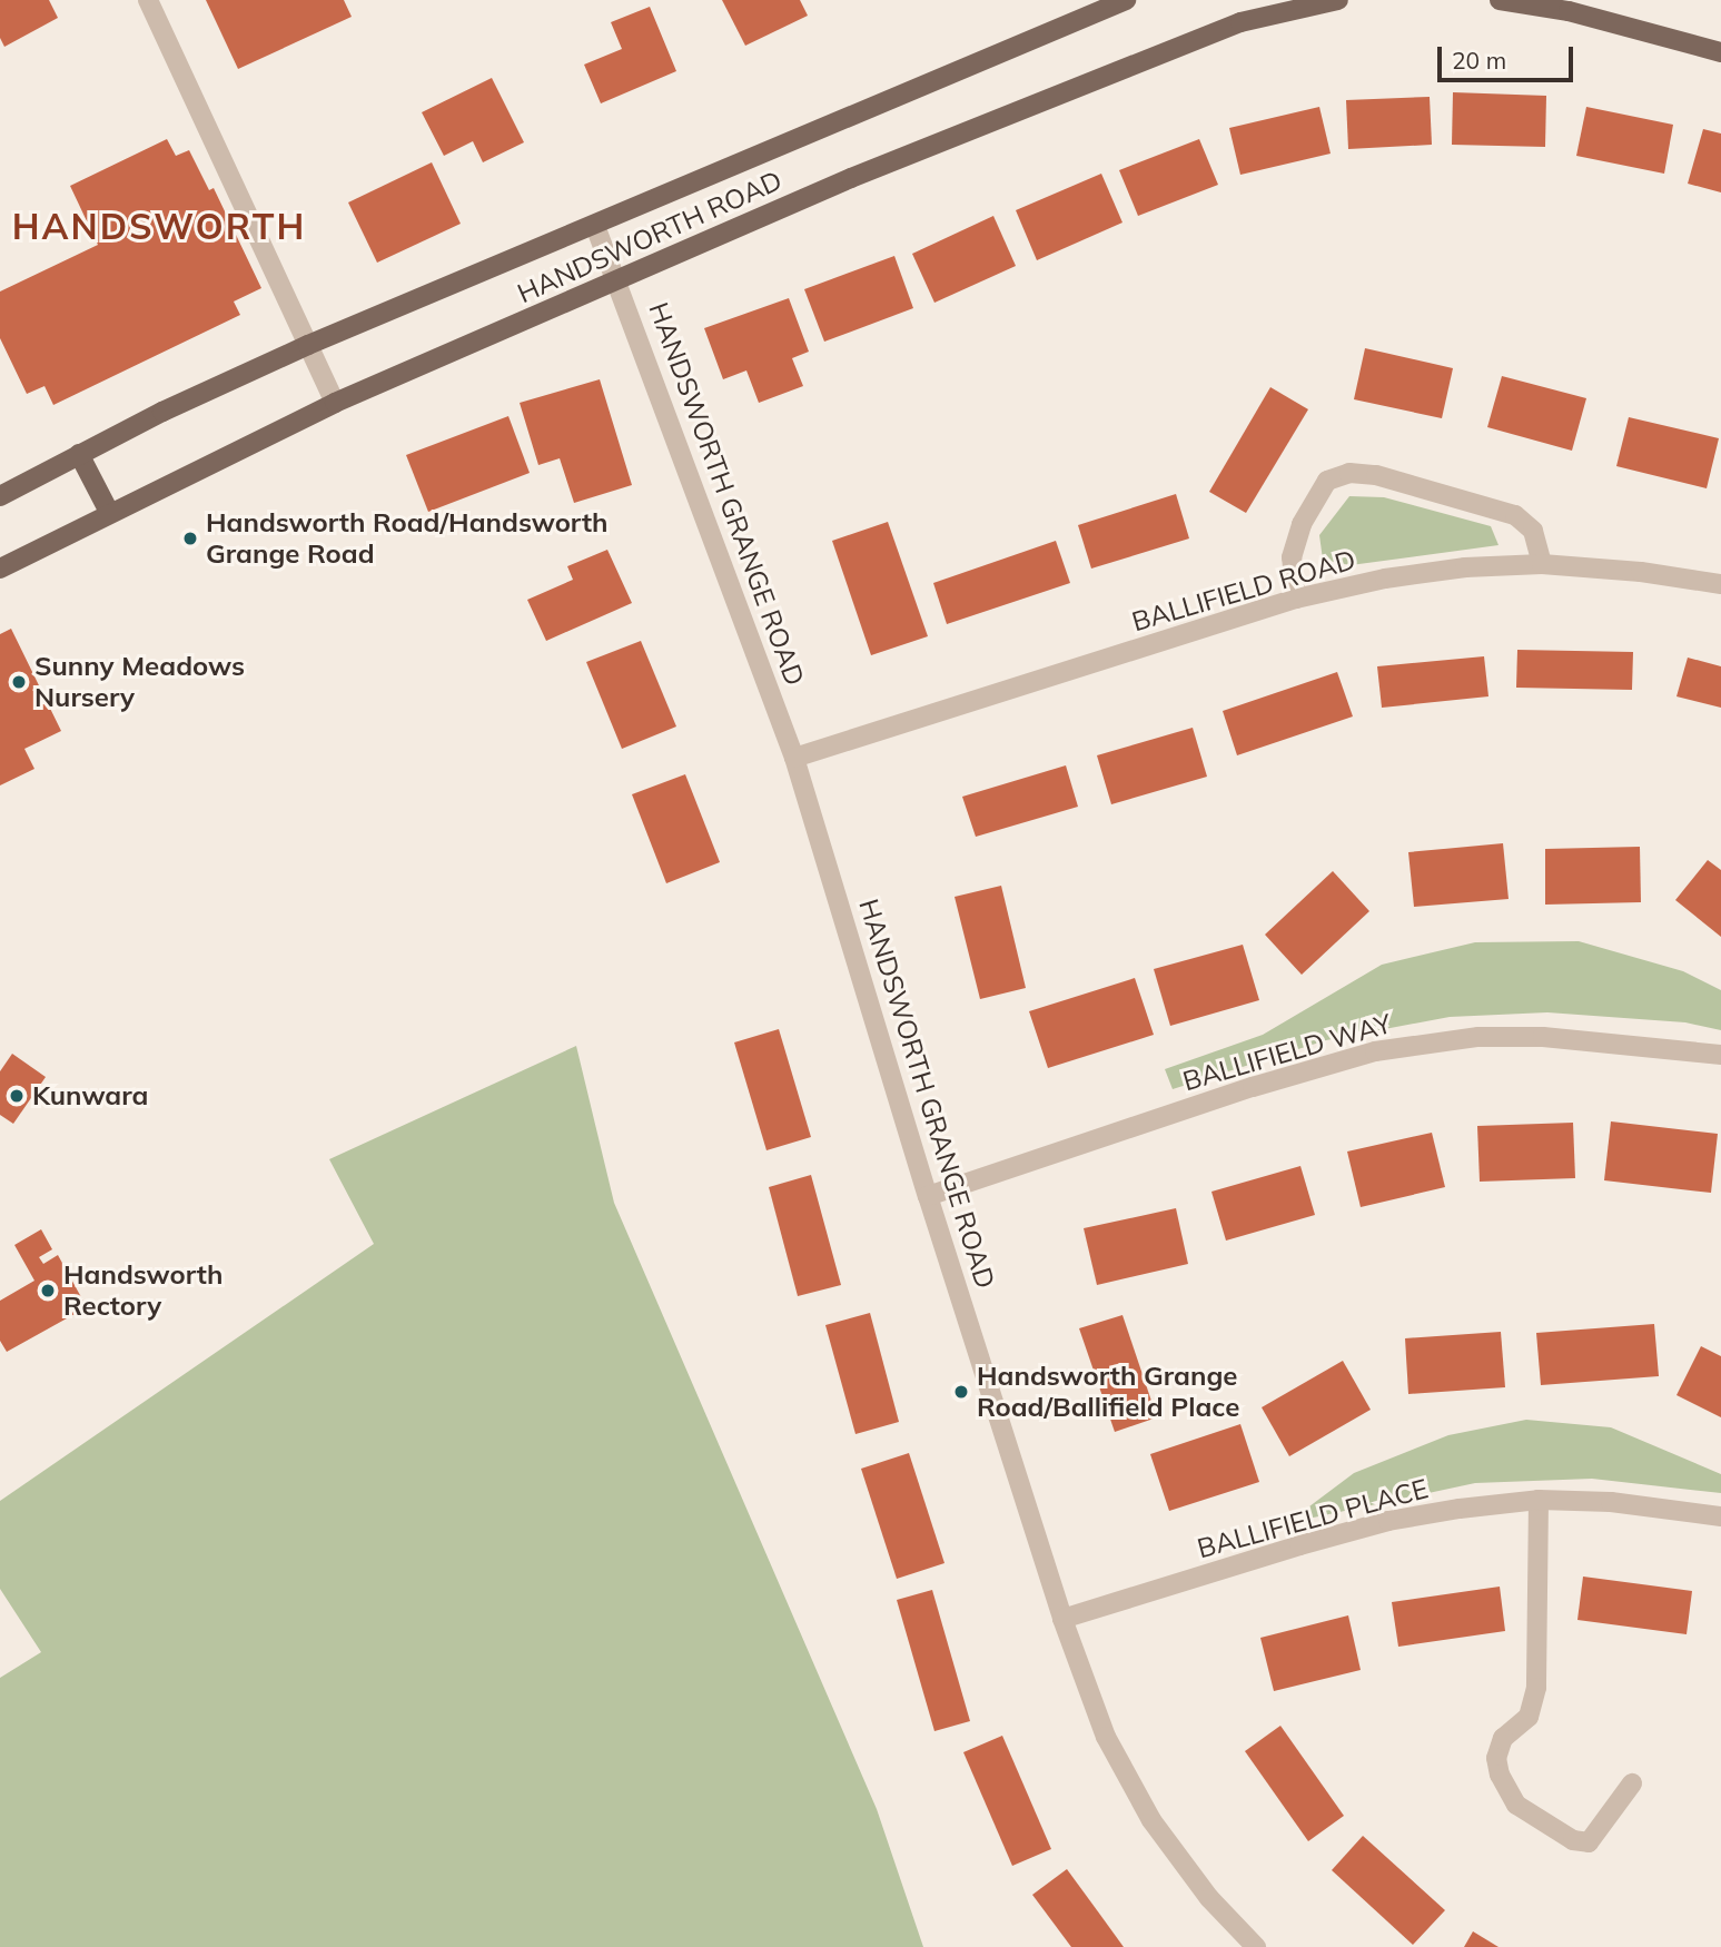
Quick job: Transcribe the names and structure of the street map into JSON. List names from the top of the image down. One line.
{"streets":{"main road":["HANDSWORTH ROAD"],"street":["HANDSWORTH GRANGE ROAD","BALLIFIELD ROAD","BALLIFIELD WAY","BALLIFIELD PLACE"]},"crossings":[["HANDSWORTH ROAD","HANDSWORTH GRANGE ROAD"],["HANDSWORTH GRANGE ROAD","BALLIFIELD ROAD"],["HANDSWORTH GRANGE ROAD","BALLIFIELD WAY"],["HANDSWORTH GRANGE ROAD","BALLIFIELD PLACE"]],"districts":["HANDSWORTH"],"places":["Handsworth Road/Handsworth Grange Road","Sunny Meadows Nursery","Kunwara","Handsworth Rectory","Handsworth Grange Road/Ballifield Place"],"scale_bar":"20 m"}
